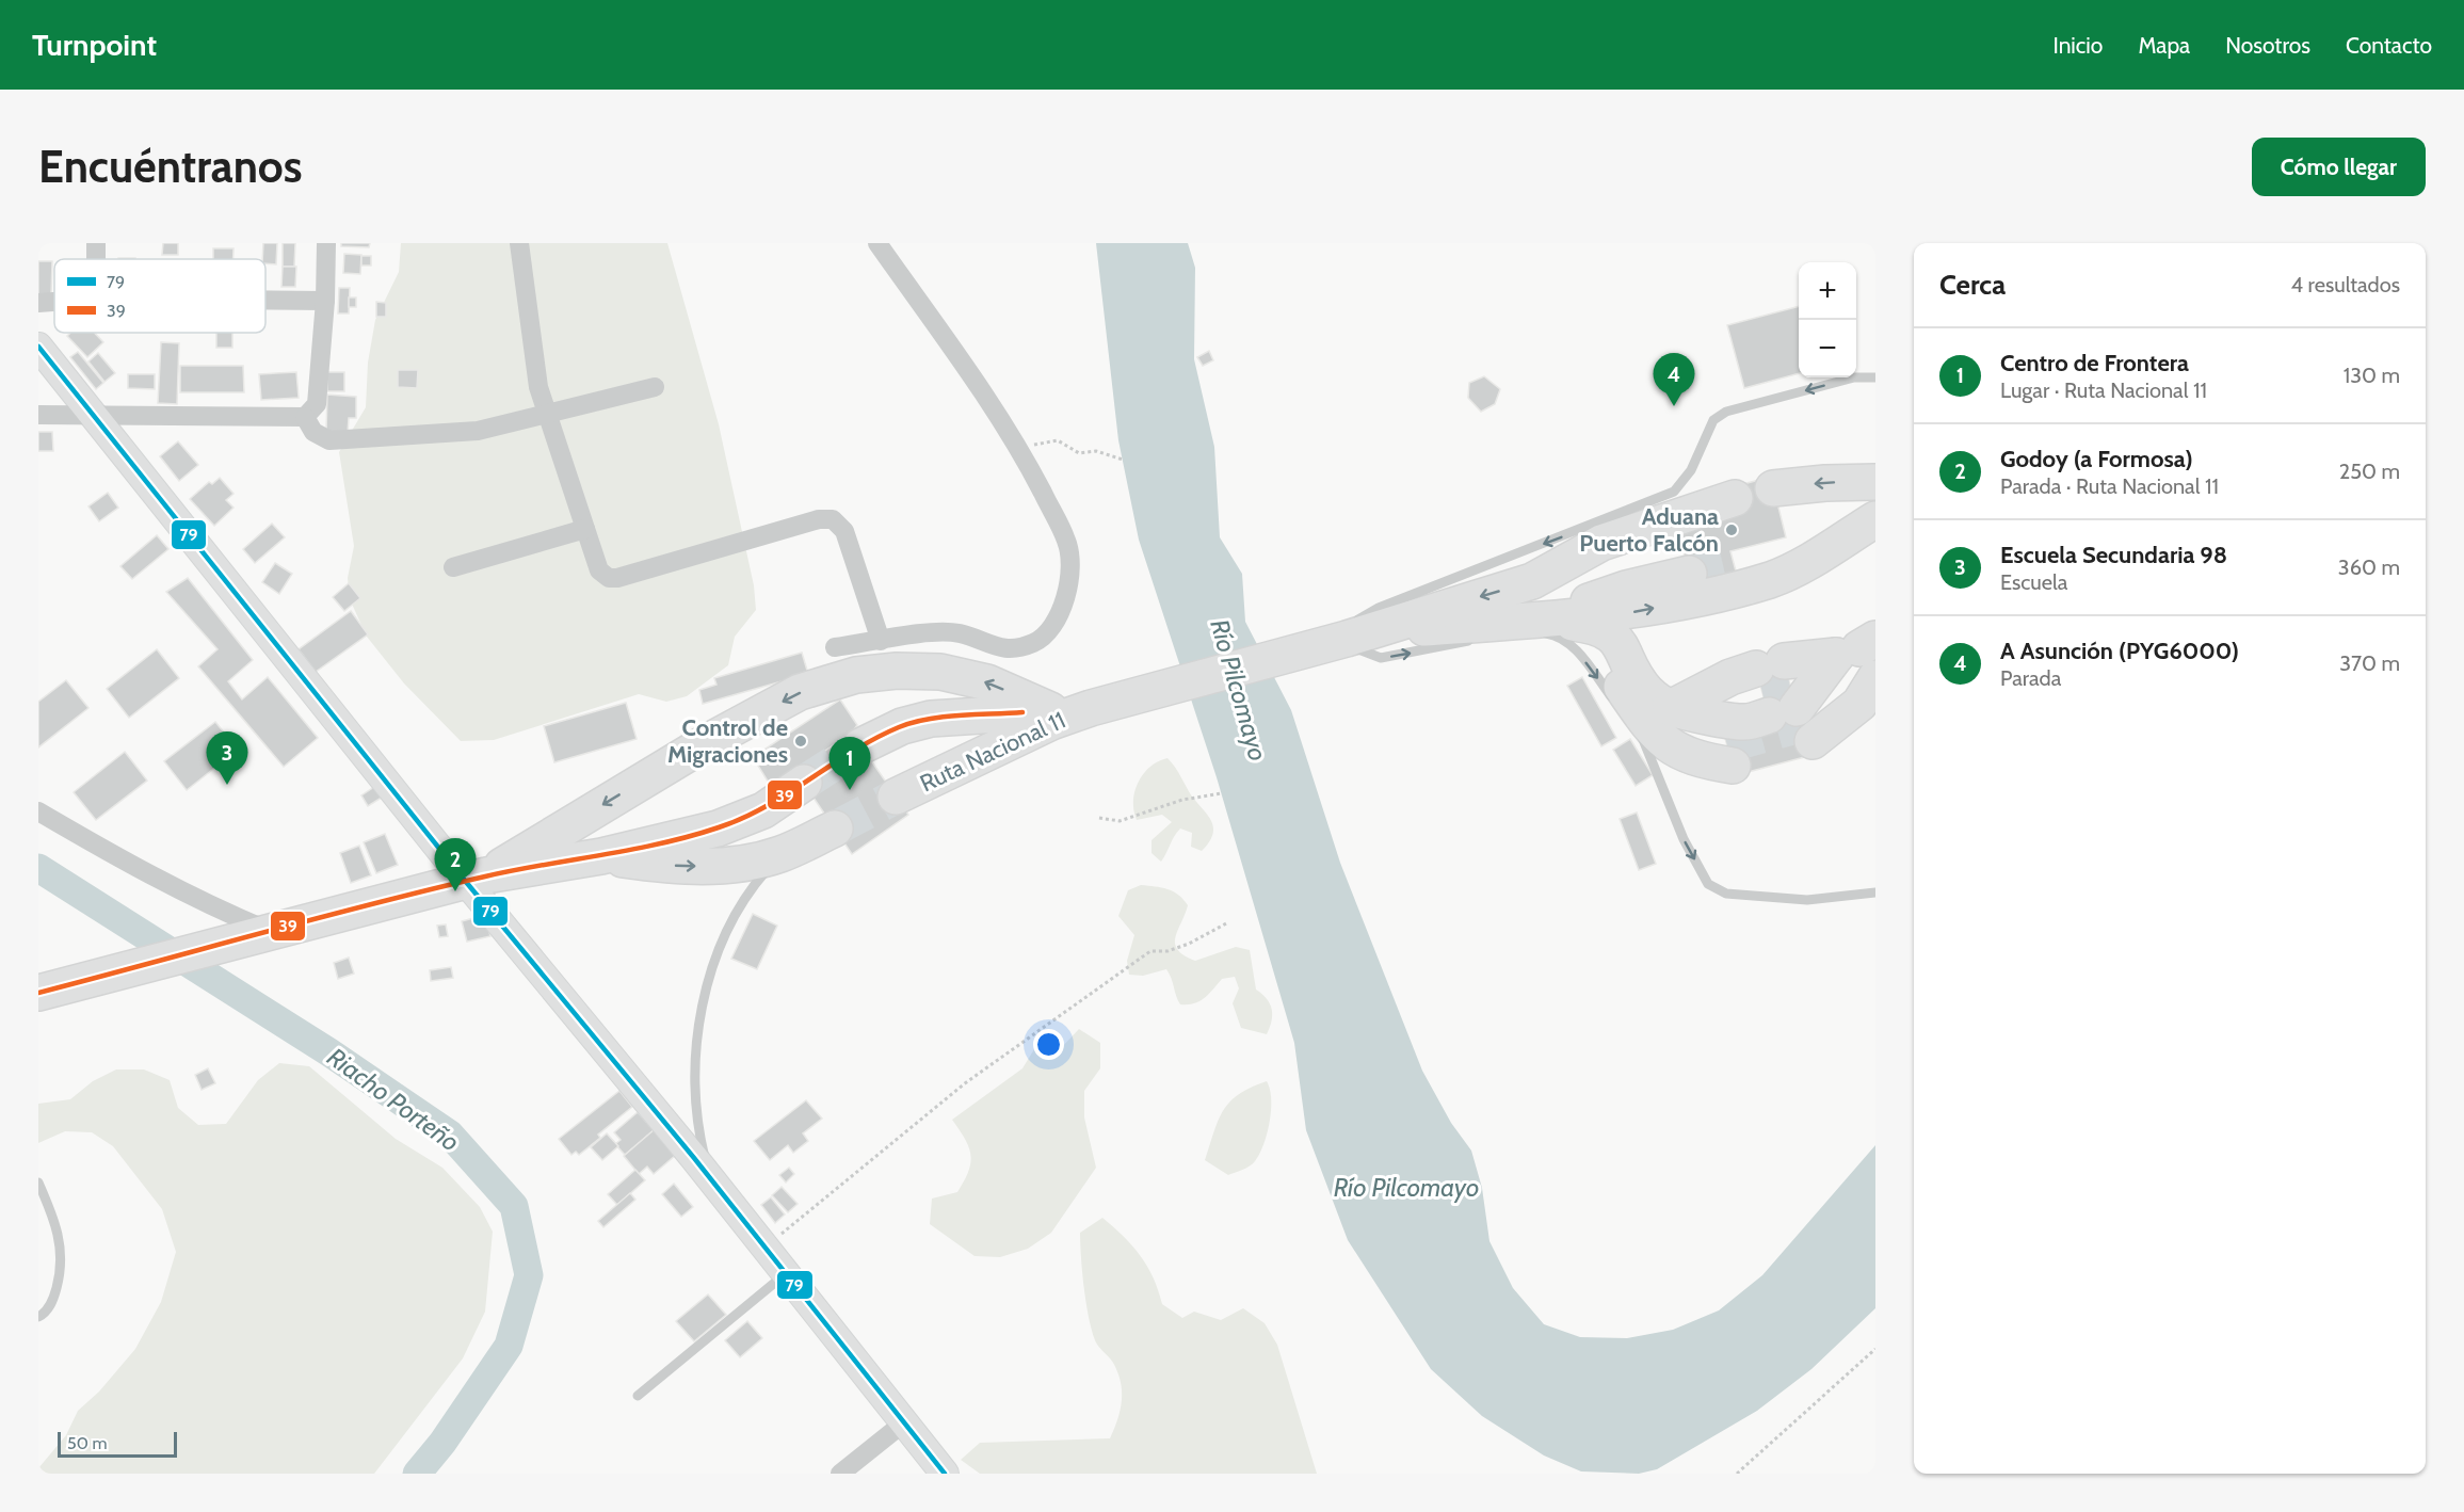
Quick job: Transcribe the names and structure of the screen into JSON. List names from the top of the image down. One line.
{"streets":{"highway":["Ruta Nacional 11"]},"water":["Río Pilcomayo","Riacho Porteño"],"places":["Aduana Puerto Falcón","Control de Migraciones"],"lines":["transit line 79","transit line 39"],"legend":["79","39"],"scale_bar":"50 m","page":{"header":"Turnpoint","nav":["Inicio","Mapa","Nosotros","Contacto"],"buttons":"Cómo llegar","title":"Encuéntranos","heading":["Cerca","4 resultados"],"map_buttons":["+","−"],"list":[{"mark":"1","name":"Centro de Frontera","note":"Lugar · Ruta Nacional 11","value":"130 m"},{"mark":"2","name":"Godoy (a Formosa)","note":"Parada · Ruta Nacional 11","value":"250 m"},{"mark":"3","name":"Escuela Secundaria 98","note":"Escuela","value":"360 m"},{"mark":"4","name":"A Asunción (PYG6000)","note":"Parada","value":"370 m"}],"pins":["4","3","1","2"],"scale":"50 m"}}
